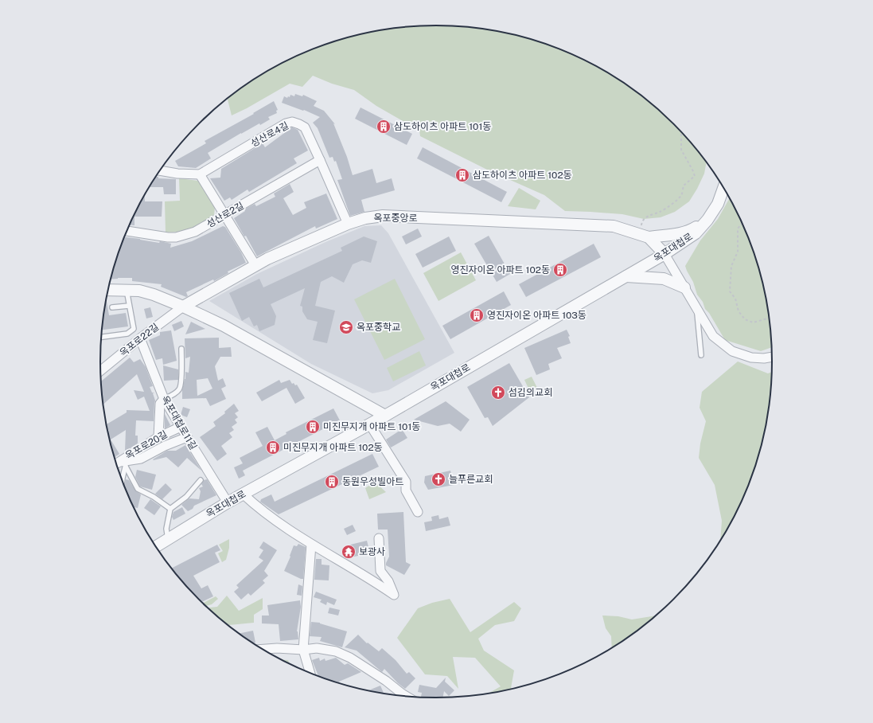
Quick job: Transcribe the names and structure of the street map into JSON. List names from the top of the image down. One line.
{"streets":{"street":["성산로4길","성산로2길","옥포중앙로","옥포대첩로","옥포로22길","옥포대첩로11길","옥포로20길"]},"crossings":[["성산로4길","성산로2길"],["성산로4길","옥포중앙로"],["옥포중앙로","옥포로22길"],["옥포대첩로","옥포대첩로11길"],["옥포로22길","옥포대첩로11길"],["옥포대첩로11길","옥포로20길"]],"places":{"building":["삼도하이츠 아파트 101동","삼도하이츠 아파트 102동","영진자이온 아파트 102동","영진자이온 아파트 103동","미진무지개 아파트 101동","미진무지개 아파트 102동","동원우성빌아트"],"school or university":["옥포중학교"],"church":["섬김의교회","늘푸른교회"],"temple":["보광사"]}}
